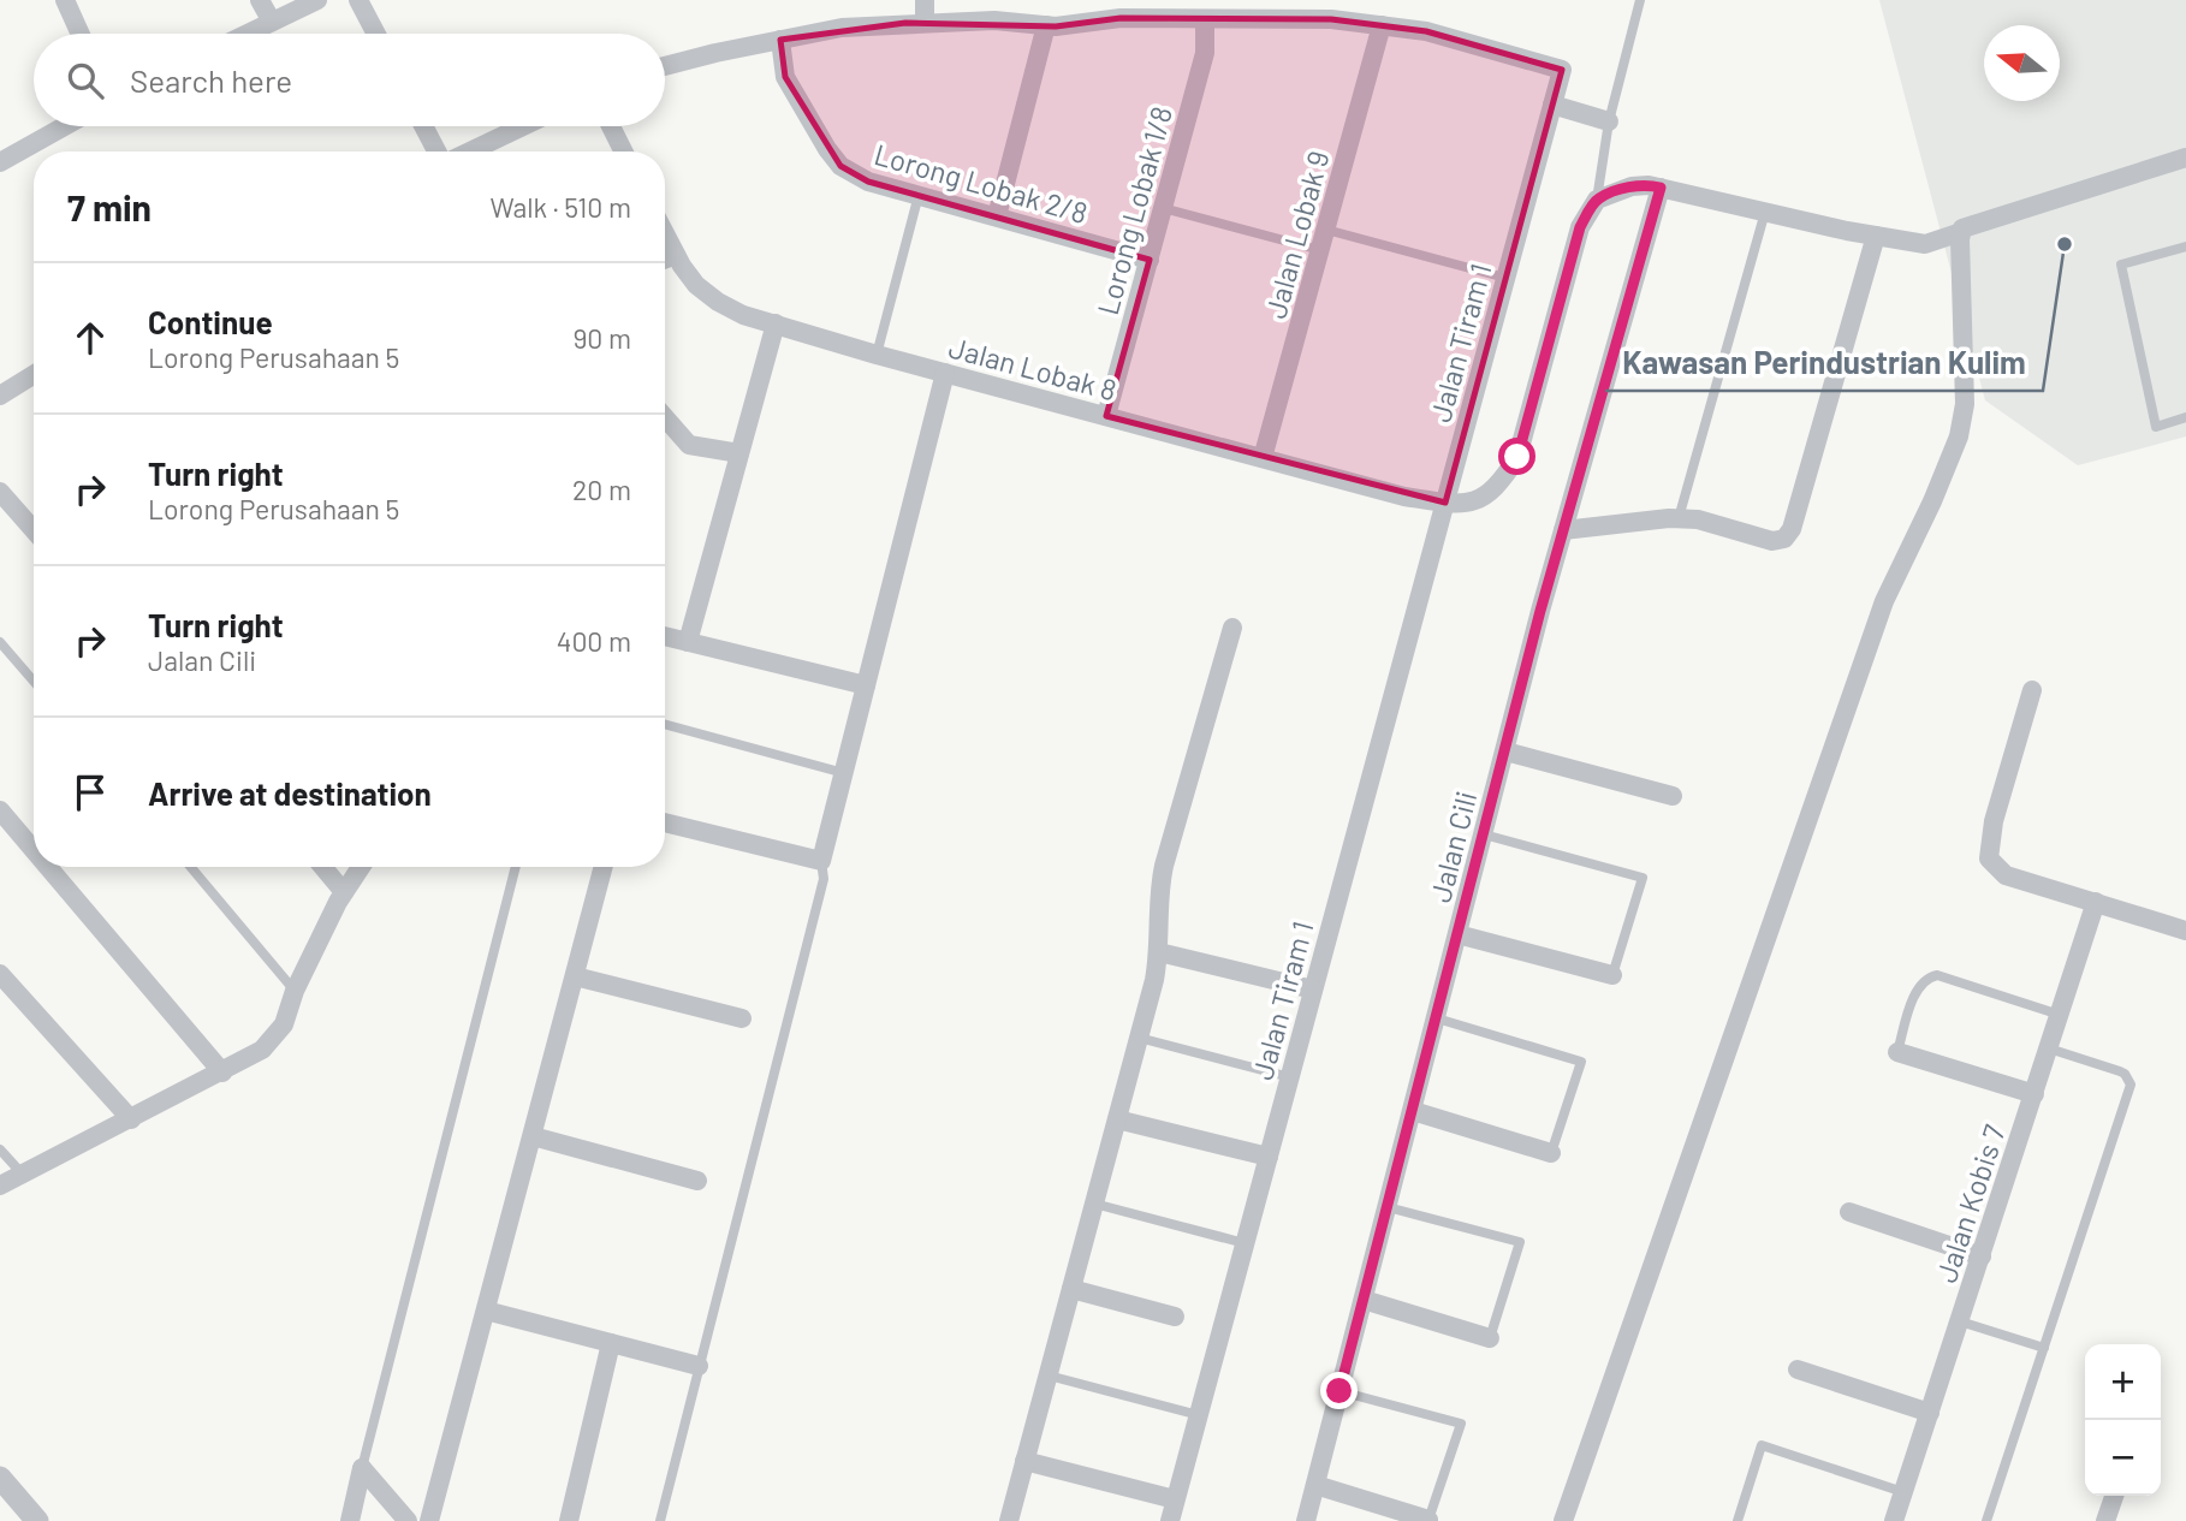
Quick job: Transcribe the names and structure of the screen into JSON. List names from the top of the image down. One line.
{"streets":{"street":["Lorong Lobak 2/8","Lorong Lobak 1/8","Jalan Lobak 9","Jalan Tiram 1","Jalan Lobak 8","Jalan Cili","Jalan Kobis 7"]},"crossings":[["Lorong Lobak 2/8","Lorong Lobak 1/8"],["Lorong Lobak 2/8","Jalan Tiram 1"],["Lorong Lobak 1/8","Jalan Tiram 1"],["Lorong Lobak 1/8","Jalan Lobak 8"],["Jalan Lobak 9","Jalan Tiram 1"],["Jalan Lobak 9","Jalan Lobak 8"],["Jalan Tiram 1","Jalan Lobak 8"]],"places":["Kawasan Perindustrian Kulim"],"north":"left","page":{"search":"Search here","heading":["7 min","Walk · 510 m"],"list":[["Continue","Lorong Perusahaan 5","90 m"],["Turn right","Lorong Perusahaan 5","20 m"],["Turn right","Jalan Cili","400 m"],"Arrive at destination"],"map_buttons":["+","−"]}}
